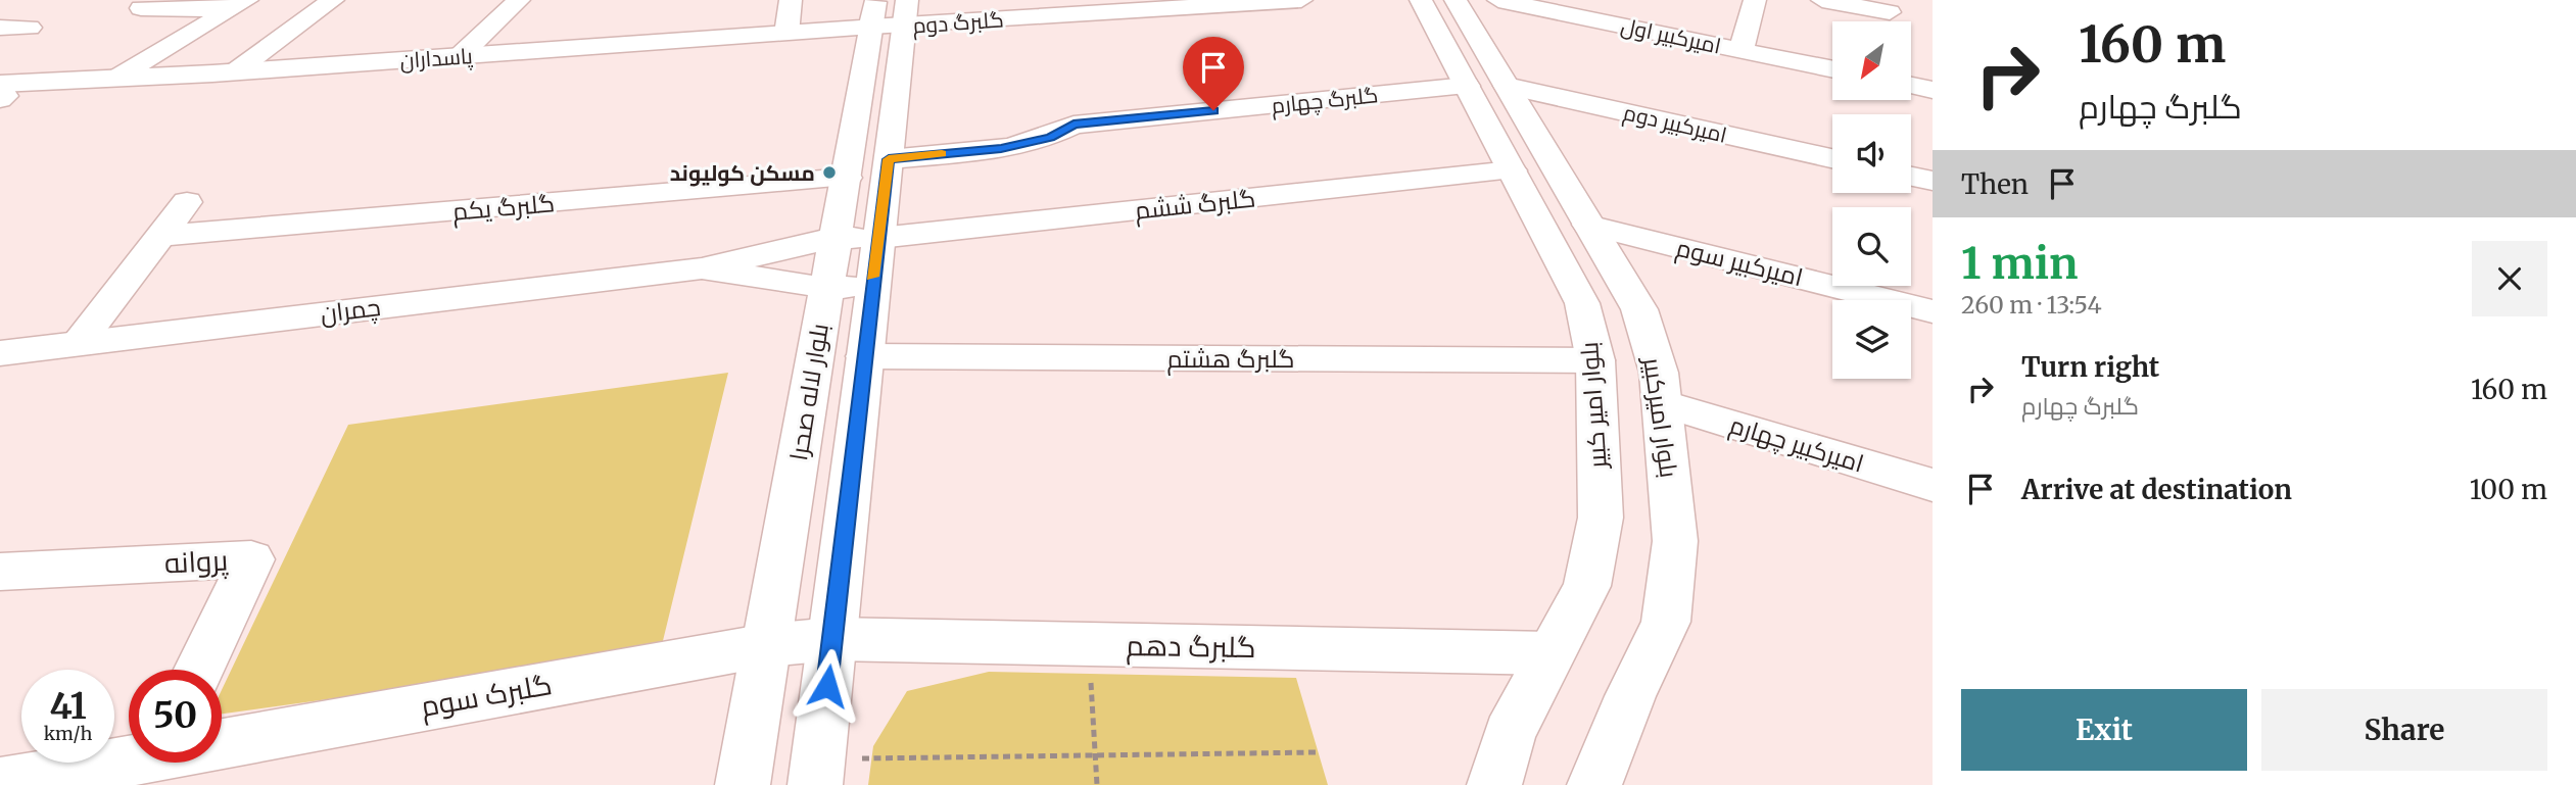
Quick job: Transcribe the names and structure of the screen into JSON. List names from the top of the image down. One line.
{"streets":{"street":["گلبرگ دوم","امیرکبیر اول","پاسداران","گلبرگ چهارم","امیرکبیر دوم","گلبرگ ششم","گلبرگ یکم","امیرکبیر سوم","چمران","گلبرگ هشتم","بلوار لاله صحرا","بلوار امیر کبیر","بلوار امیرکبیر","امیرکبیر چهارم","پروانه","گلبرگ دهم","گلبرک سوم"]},"crossings":[["گلبرگ دوم","پاسداران"],["گلبرگ دوم","بلوار لاله صحرا"],["پاسداران","بلوار لاله صحرا"],["گلبرگ چهارم","بلوار لاله صحرا"],["گلبرگ چهارم","بلوار امیر کبیر"],["امیرکبیر دوم","بلوار امیرکبیر"],["گلبرگ ششم","چمران"],["گلبرگ ششم","بلوار لاله صحرا"],["گلبرگ ششم","بلوار امیر کبیر"],["گلبرگ یکم","بلوار لاله صحرا"],["امیرکبیر سوم","بلوار امیرکبیر"],["چمران","بلوار لاله صحرا"],["گلبرگ هشتم","بلوار لاله صحرا"],["گلبرگ هشتم","بلوار امیر کبیر"],["بلوار لاله صحرا","گلبرگ دهم"],["بلوار لاله صحرا","گلبرک سوم"],["بلوار امیر کبیر","گلبرگ دهم"],["بلوار امیرکبیر","امیرکبیر چهارم"],["گلبرگ دهم","گلبرک سوم"]],"places":["مسکن کولیوند"],"north":"bottom left","page":{"turn":["160 m","گلبرگ چهارم"],"then":"Then","heading":["1 min","260 m · 13:54"],"list":[{"name":"Turn right","note":"گلبرگ چهارم","value":"160 m"},{"name":"Arrive at destination","value":"100 m"}],"speed":"41 km/h","limit":"50","buttons":["Exit","Share"]}}
